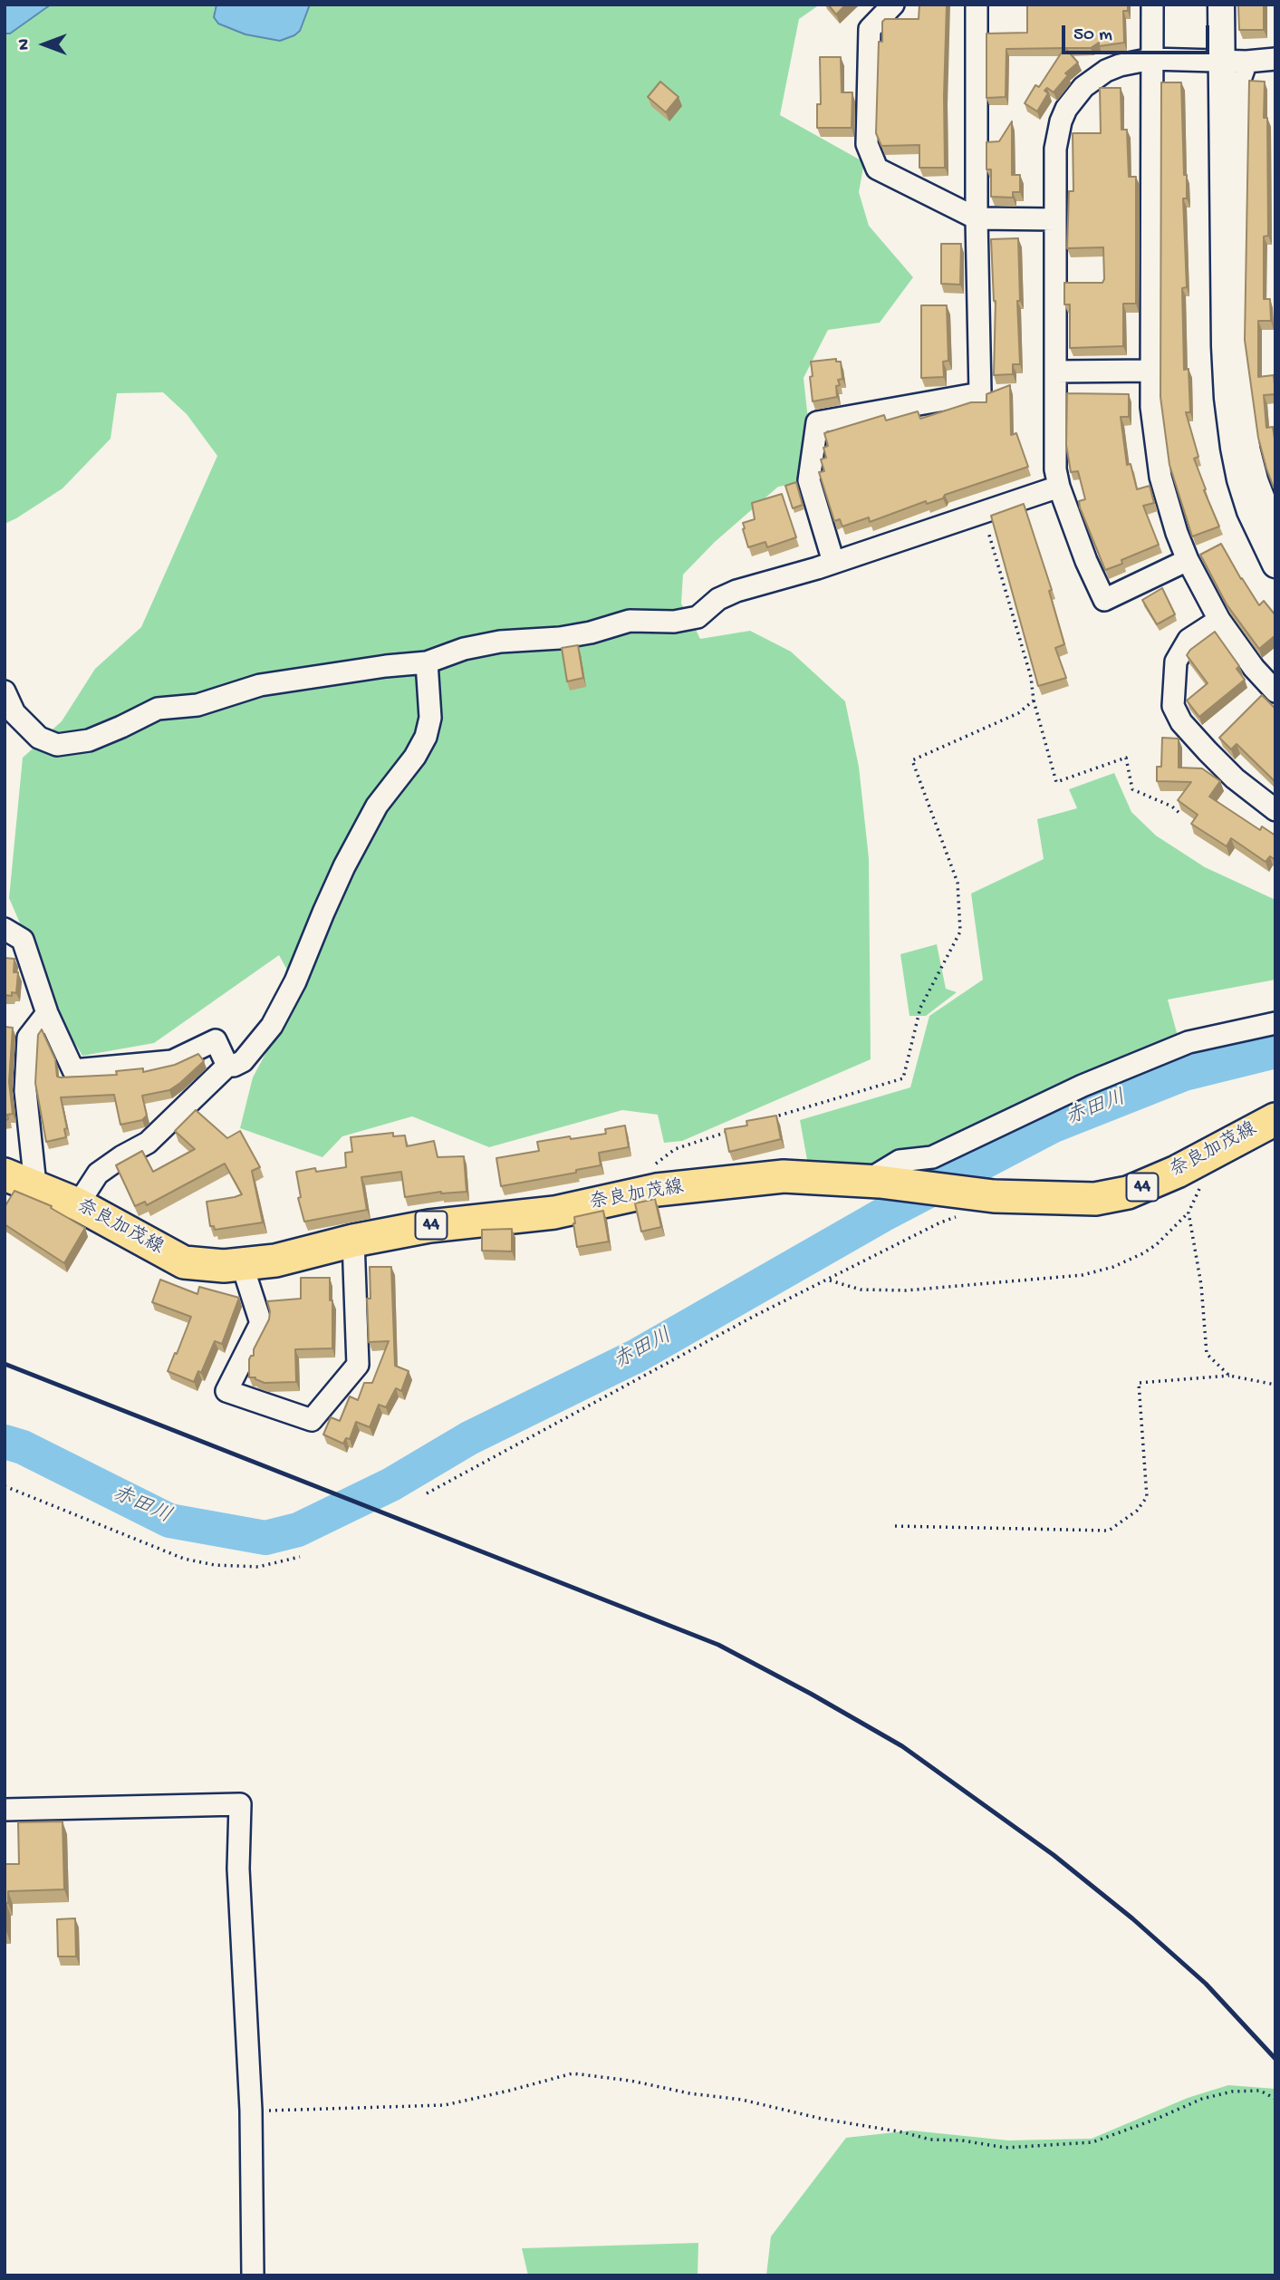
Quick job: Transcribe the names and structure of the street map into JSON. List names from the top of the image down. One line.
{"streets":{"main road":["奈良加茂線","44"]},"water":["赤田川"],"scale_bar":"50 m","north":"left"}
